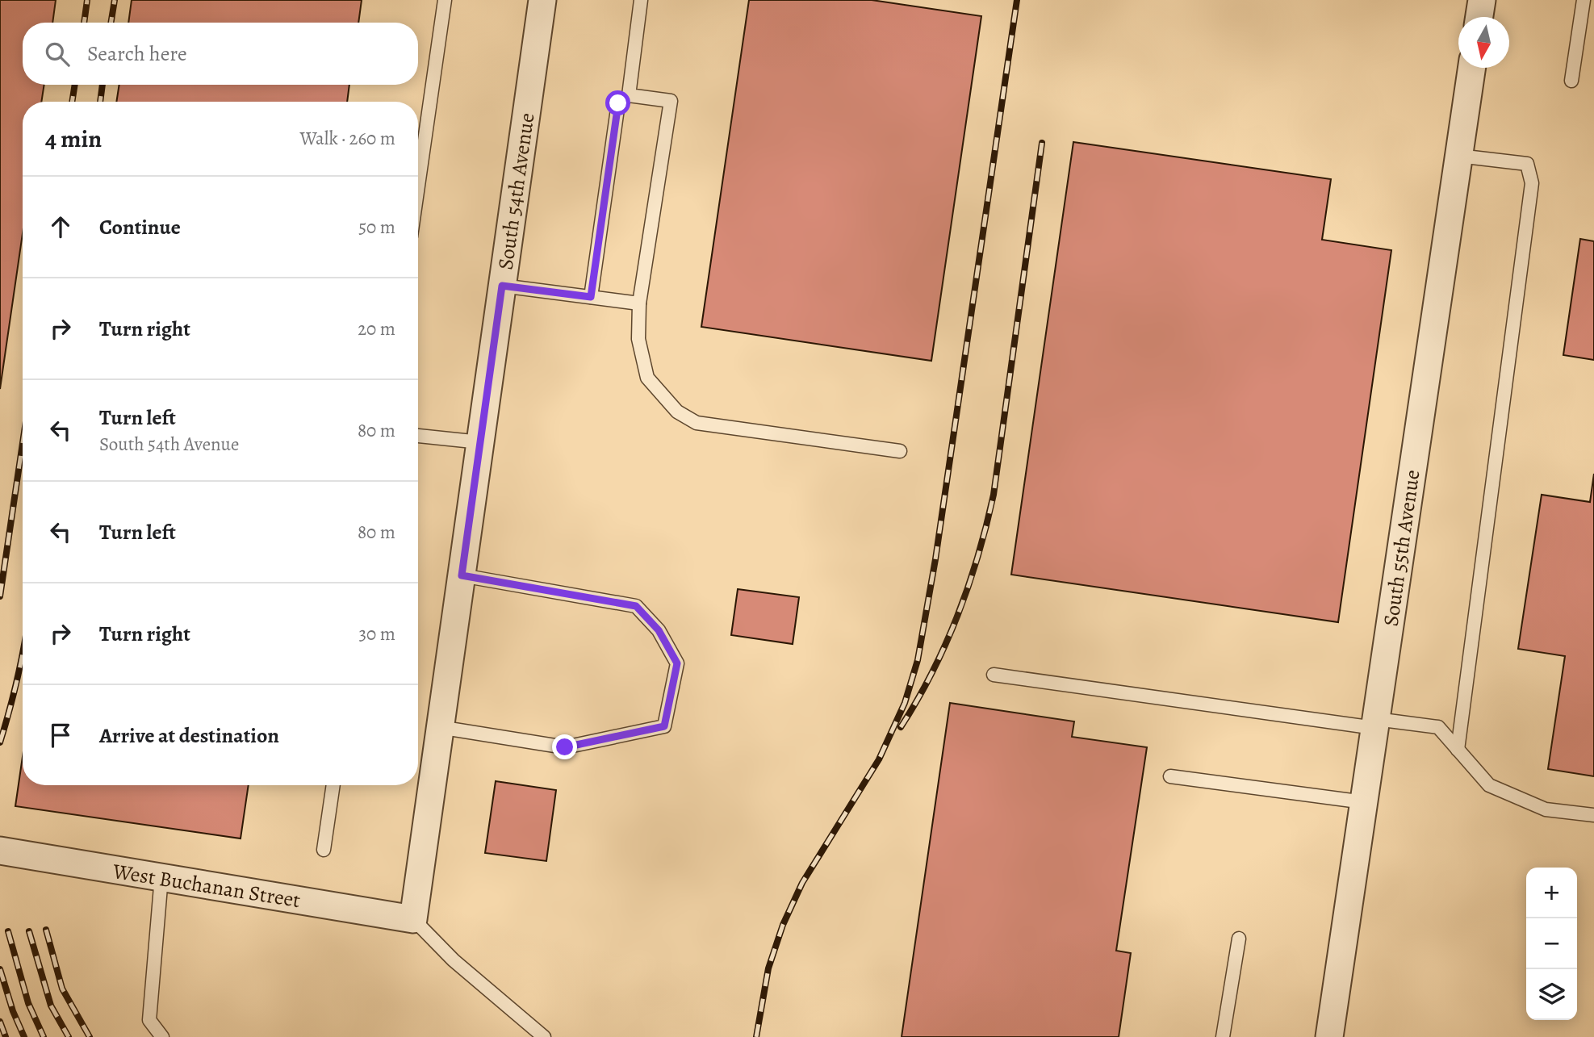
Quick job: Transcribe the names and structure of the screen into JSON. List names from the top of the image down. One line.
{"streets":{"street":["South 54th Avenue","South 55th Avenue","West Buchanan Street"]},"crossings":[["South 54th Avenue","West Buchanan Street"]],"north":"bottom","page":{"search":"Search here","heading":["4 min","Walk · 260 m"],"list":[["Continue","50 m"],["Turn right","20 m"],["Turn left","South 54th Avenue","80 m"],["Turn left","80 m"],["Turn right","30 m"],"Arrive at destination"],"map_buttons":["+","−"]}}
